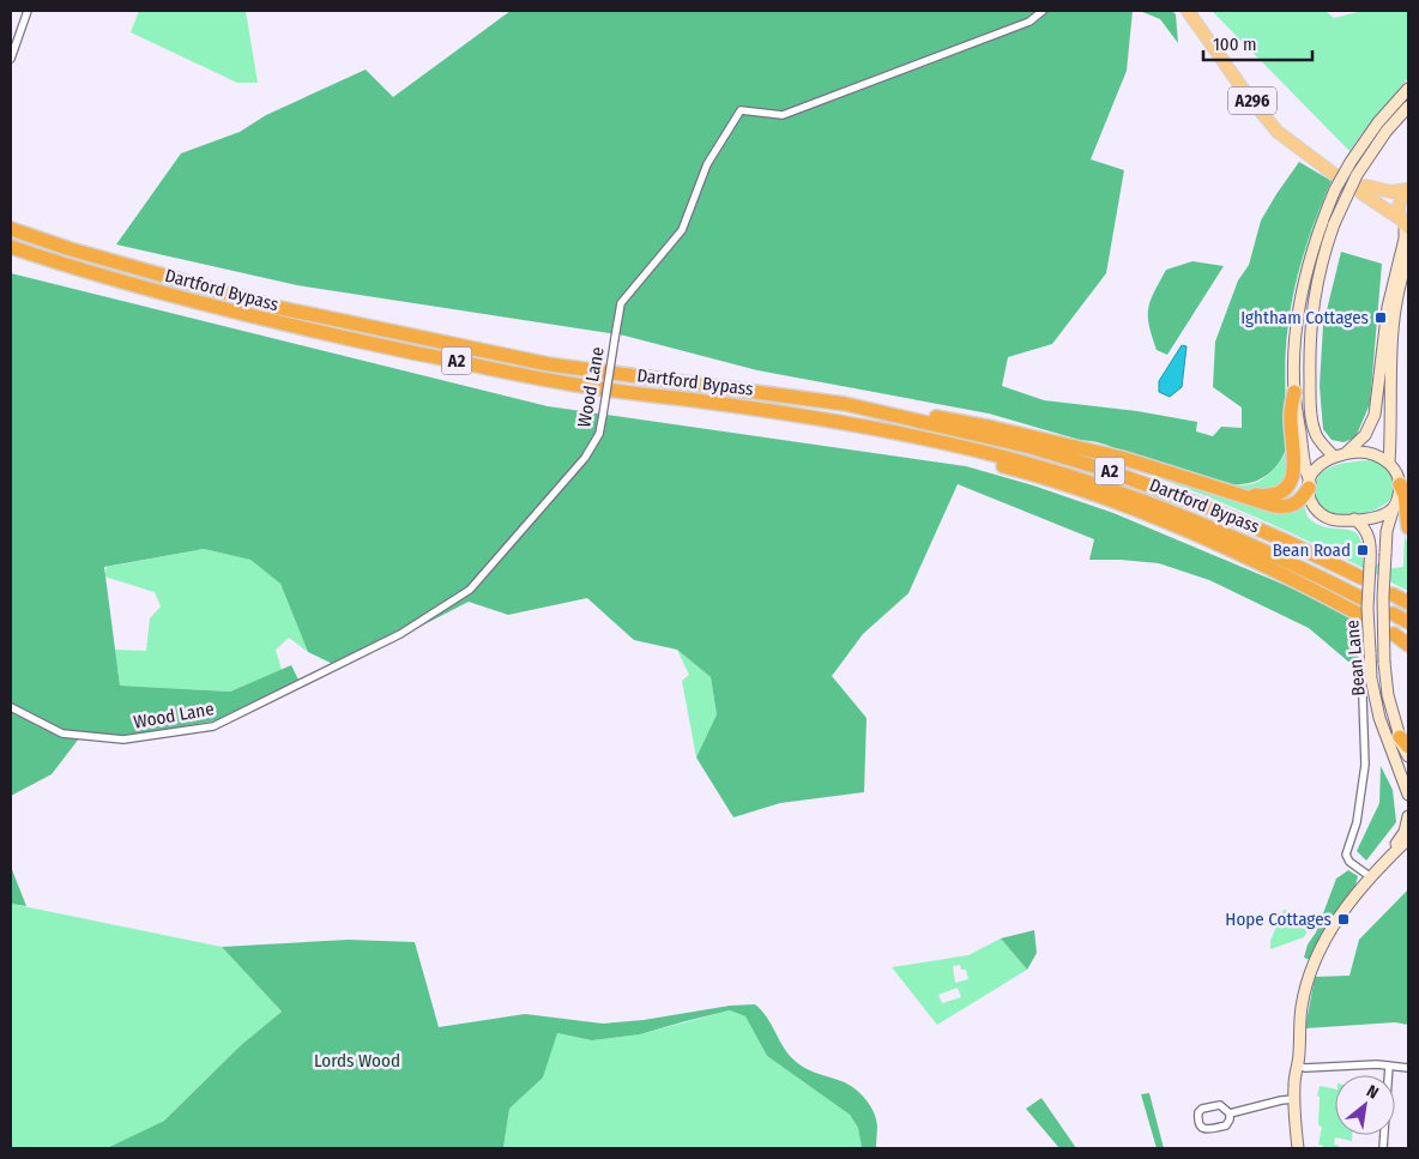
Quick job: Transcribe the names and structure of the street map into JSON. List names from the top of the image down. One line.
{"streets":{"highway":["Dartford Bypass","A2"],"main road":["A296","Bean Lane"],"street":["Wood Lane"]},"crossings":[["Dartford Bypass","A2"]],"parks":["Lords Wood"],"places":{"transit":["Ightham Cottages","Bean Road","Hope Cottages"]},"scale_bar":"100 m","north":"top right"}
